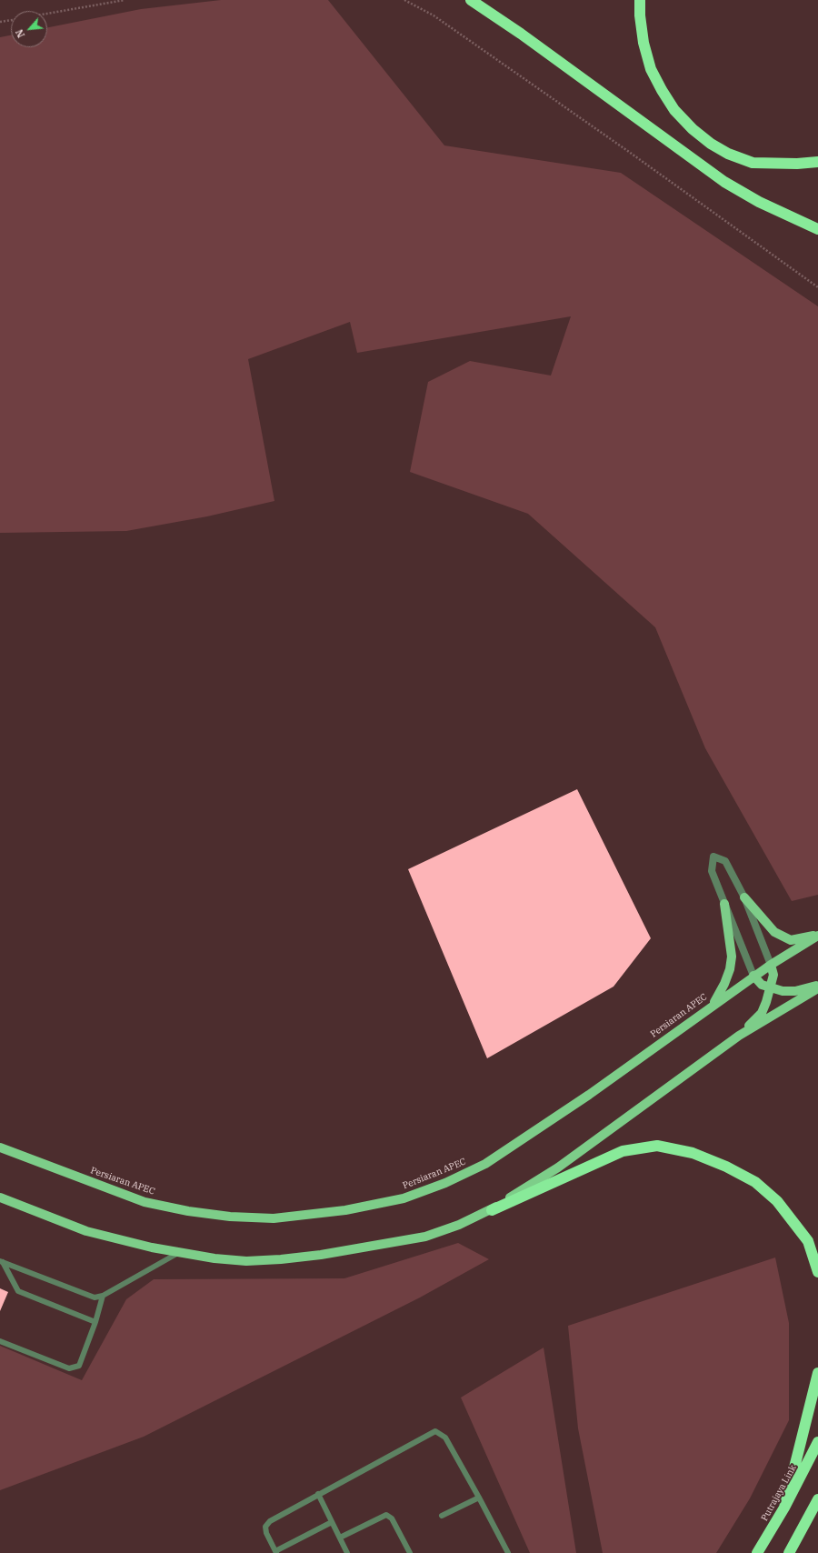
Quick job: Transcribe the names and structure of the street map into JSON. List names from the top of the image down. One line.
{"streets":{"highway":["Putrajaya Link"],"main road":["Persiaran APEC"]},"north":"bottom left"}
